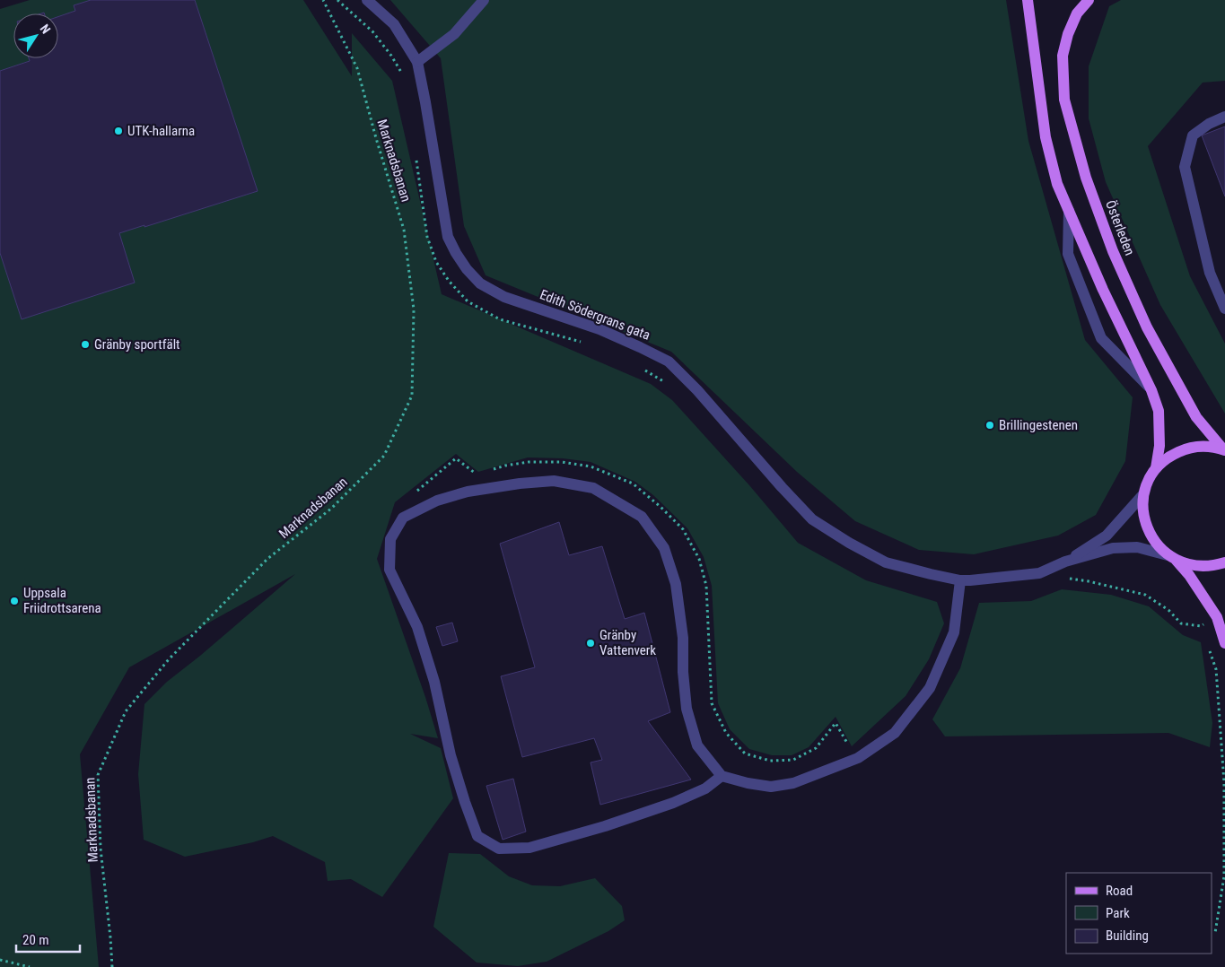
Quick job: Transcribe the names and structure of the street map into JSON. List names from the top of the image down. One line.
{"streets":{"main road":["Österleden"],"street":["Edith Södergrans gata"],"path":["Marknadsbanan"]},"places":["UTK-hallarna","Gränby sportfält","Brillingestenen","Uppsala Friidrottsarena","Gränby Vattenverk"],"legend":["Road","Park","Building"],"scale_bar":"20 m","north":"top right"}
